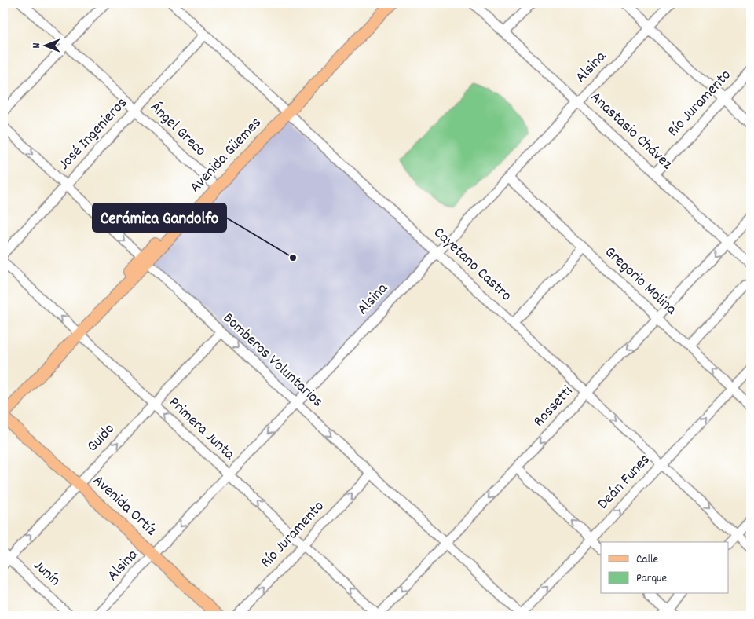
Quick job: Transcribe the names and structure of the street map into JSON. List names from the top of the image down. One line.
{"streets":{"main road":["Avenida Güemes","Avenida Ortíz"],"street":["Alsina","Río Juramento","Ángel Greco","Anastasio Chávez","José Ingenieros","Cayetano Castro","Gregorio Molina","Bomberos Voluntarios","Rossetti","Primera Junta","Guido","Deán Funes","Junín"]},"crossings":[["Alsina","Anastasio Chávez"],["Alsina","Cayetano Castro"],["Alsina","Gregorio Molina"],["Alsina","Bomberos Voluntarios"],["Alsina","Primera Junta"],["Alsina","Avenida Ortíz"],["Río Juramento","Anastasio Chávez"],["Río Juramento","Bomberos Voluntarios"],["Río Juramento","Primera Junta"],["Ángel Greco","José Ingenieros"],["Ángel Greco","Avenida Güemes"],["Anastasio Chávez","Rossetti"],["José Ingenieros","Cayetano Castro"],["José Ingenieros","Bomberos Voluntarios"],["Avenida Güemes","Cayetano Castro"],["Avenida Güemes","Bomberos Voluntarios"],["Avenida Güemes","Primera Junta"],["Avenida Güemes","Avenida Ortíz"],["Cayetano Castro","Rossetti"],["Cayetano Castro","Deán Funes"],["Gregorio Molina","Rossetti"],["Gregorio Molina","Deán Funes"],["Bomberos Voluntarios","Rossetti"],["Bomberos Voluntarios","Guido"],["Bomberos Voluntarios","Deán Funes"],["Rossetti","Primera Junta"],["Primera Junta","Guido"],["Guido","Avenida Ortíz"],["Guido","Junín"]],"one_way":["Río Juramento","Bomberos Voluntarios","Rossetti","Primera Junta","Guido","Deán Funes"],"places":["Cerámica Gandolfo"],"legend":["Calle","Parque"],"north":"left"}
